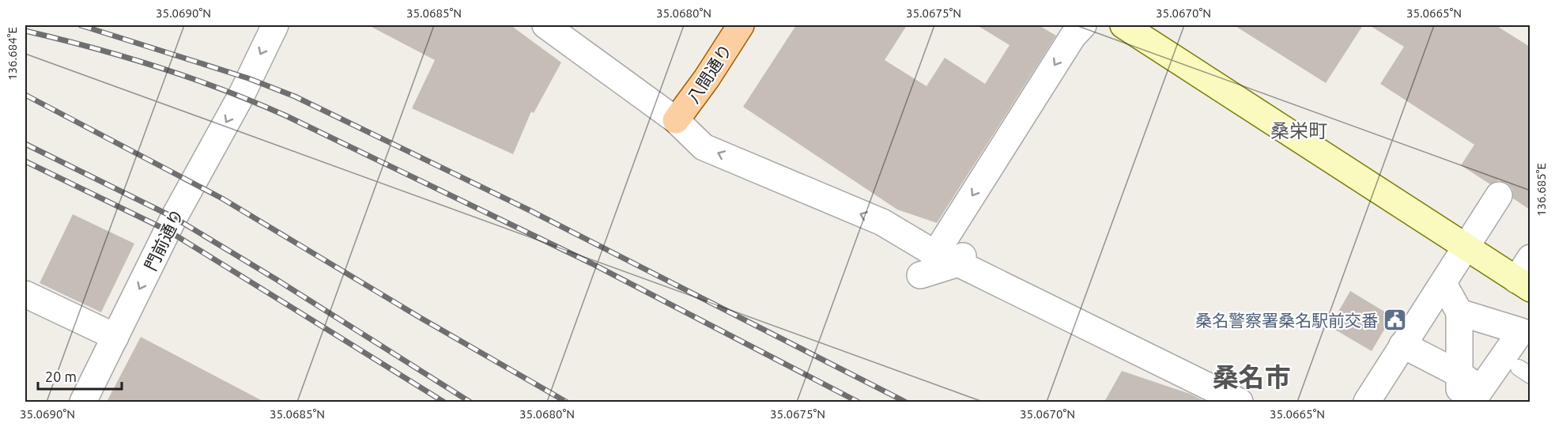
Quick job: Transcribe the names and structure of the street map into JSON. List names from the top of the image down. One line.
{"streets":{"main road":["八間通り"],"street":["門前通り"]},"one_way":["門前通り"],"districts":["桑栄町","桑名市"],"places":{"public building":["桑名警察署桑名駅前交番"]},"scale_bar":"20 m","coordinates":["35.0690°N","35.0685°N","35.0680°N","35.0675°N","35.0670°N","35.0665°N","136.684°E","136.685°E"]}
